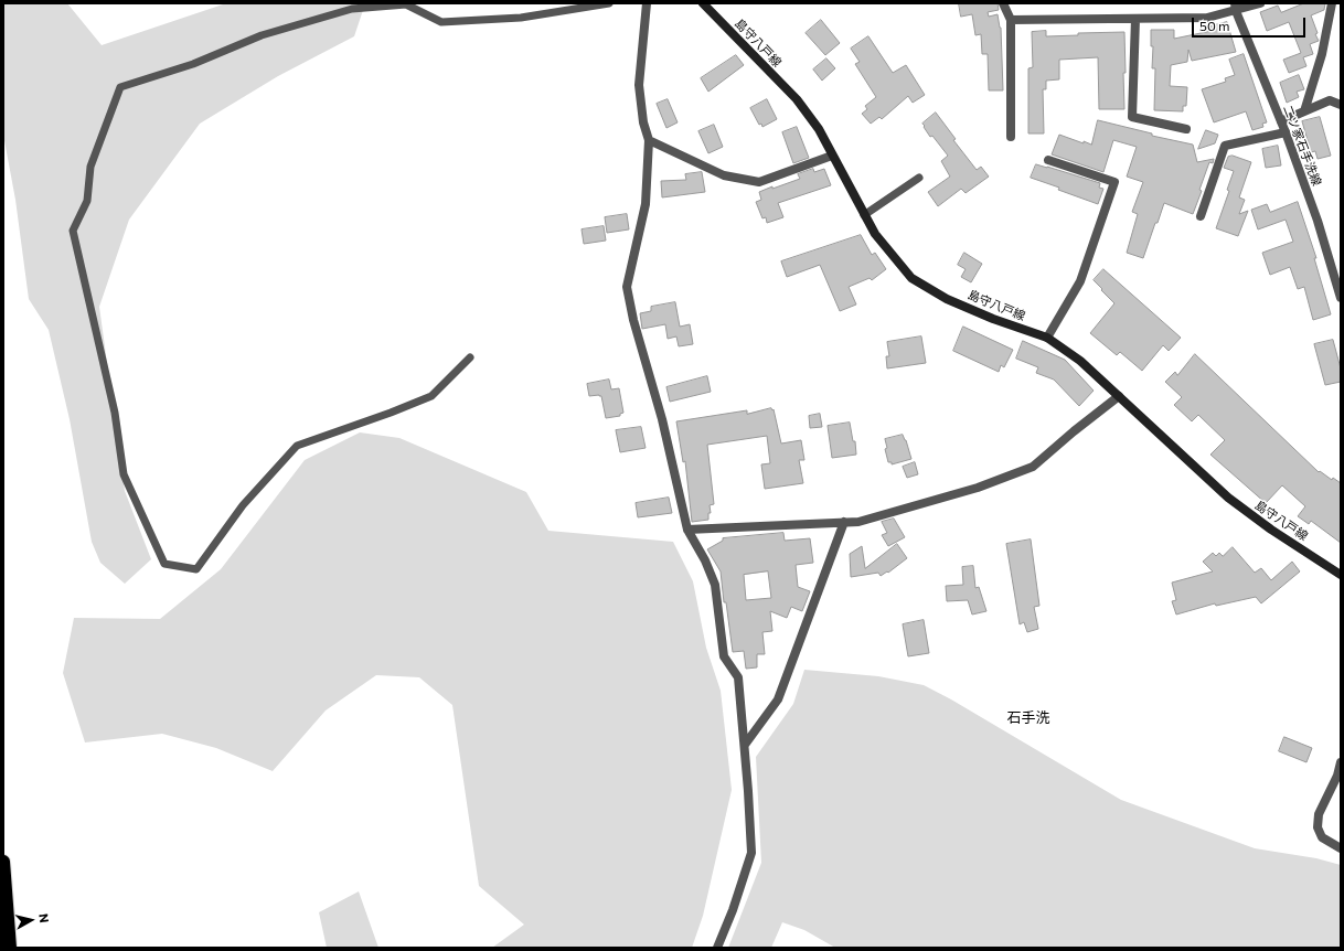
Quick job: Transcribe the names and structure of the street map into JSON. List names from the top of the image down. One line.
{"streets":{"main road":["島守八戸線"],"street":["二ツ家石手洗線"]},"districts":["石手洗"],"scale_bar":"50 m","north":"right"}
